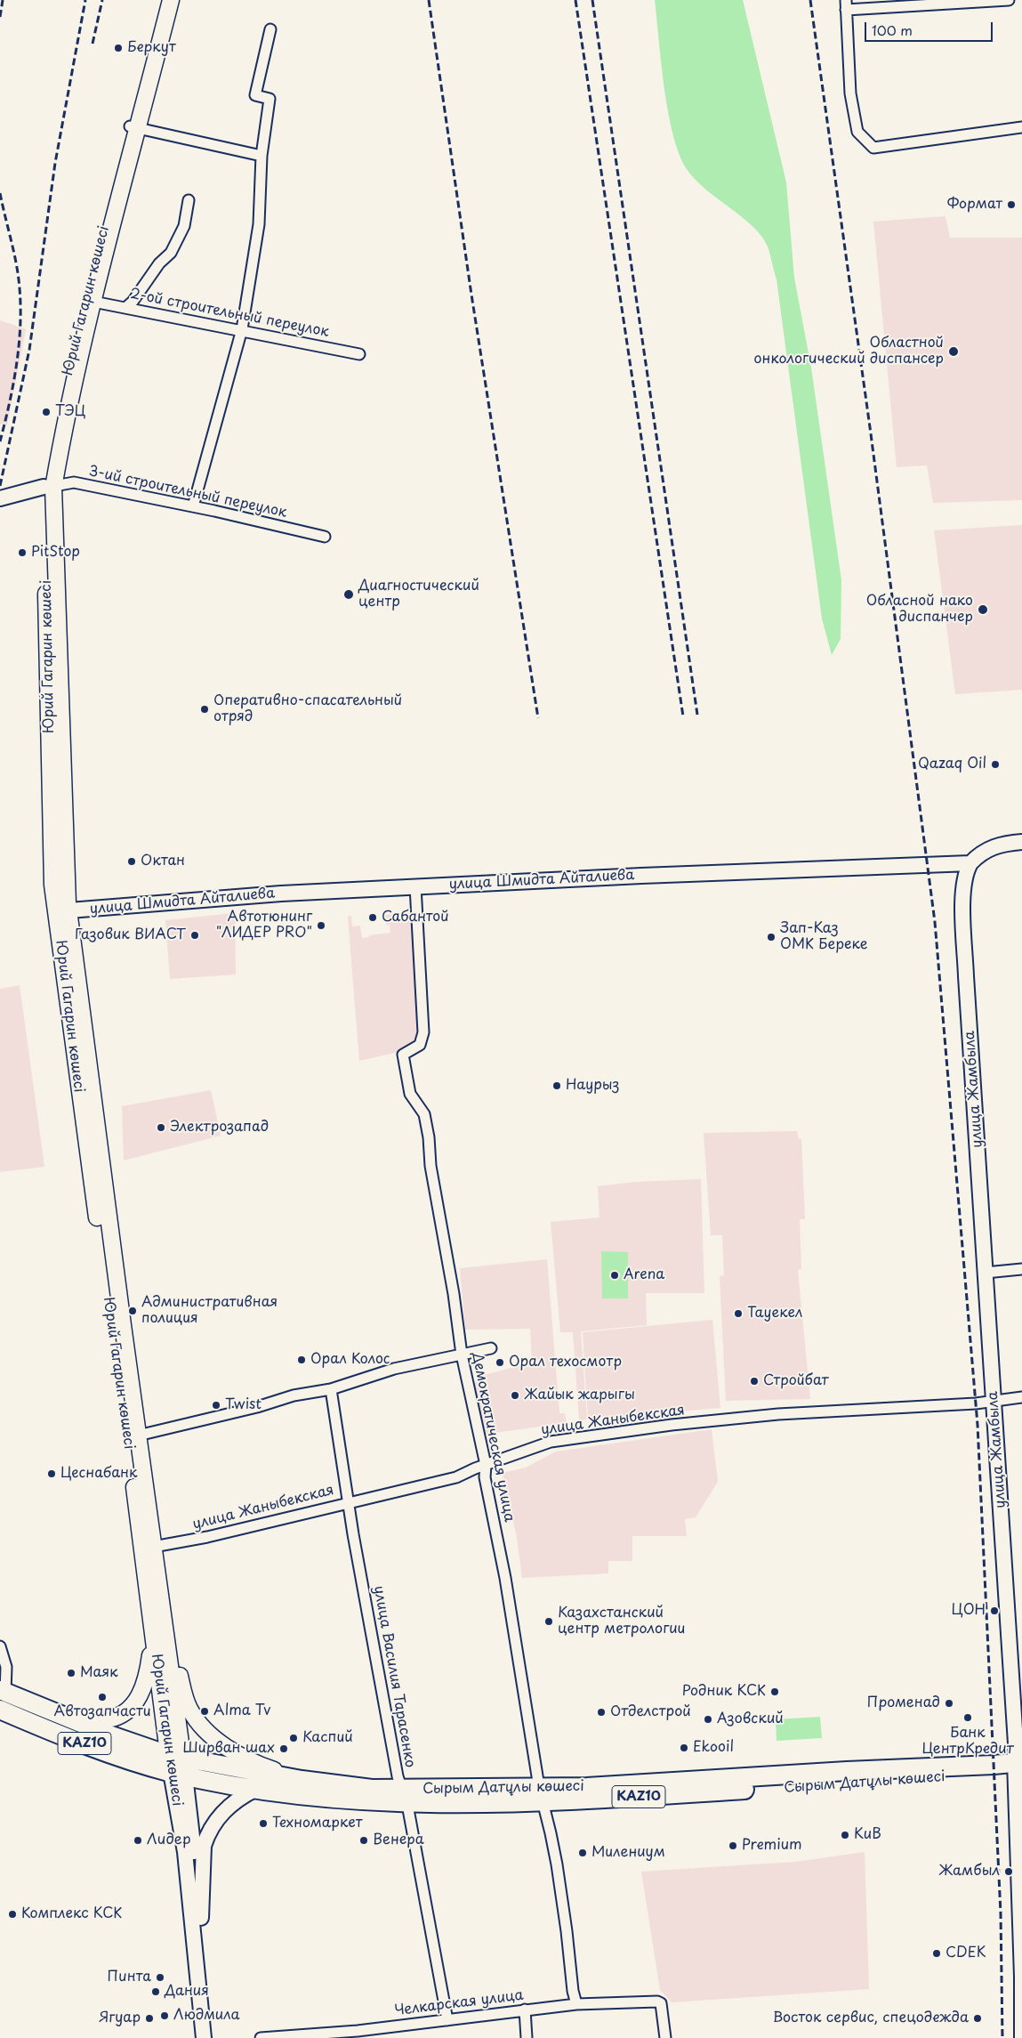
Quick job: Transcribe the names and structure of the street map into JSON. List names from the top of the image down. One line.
{"streets":{"highway":["KAZ10","Сырым Датұлы көшесі"],"main road":["Юрий Гагарин көшесі"],"street":["2-ой строительный переулок","3-ий строительный переулок","улица Шмидта Айталиева","улица Жамбыла","улица Жаныбекская","Демократическая улица","улица Василия Тарасенко","Челкарская улица"]},"crossings":[["Юрий Гагарин көшесі","2-ой строительный переулок"],["Юрий Гагарин көшесі","3-ий строительный переулок"],["Юрий Гагарин көшесі","улица Шмидта Айталиева"],["Юрий Гагарин көшесі","улица Жаныбекская"],["Юрий Гагарин көшесі","Сырым Датұлы көшесі"],["улица Шмидта Айталиева","улица Жамбыла"],["улица Шмидта Айталиева","Демократическая улица"],["улица Жамбыла","улица Жаныбекская"],["улица Жамбыла","Сырым Датұлы көшесі"],["улица Жаныбекская","Демократическая улица"],["улица Жаныбекская","улица Василия Тарасенко"],["Демократическая улица","Сырым Датұлы көшесі"],["Демократическая улица","Челкарская улица"],["улица Василия Тарасенко","Сырым Датұлы көшесі"],["улица Василия Тарасенко","Челкарская улица"]],"places":["Беркут","Формат","Областной онкологический диспансер","ТЭЦ","PitStop","Диагностический центр","Обласной нако диспанчер","Оперативно-спасательный отряд","Qazaq Oil","Октан","Сабантой","Автотюнинг \"ЛИДЕР PRO\"","Газовик ВИАСТ","Зап-Каз ОМК Береке","Наурыз","Электрозапад","Arena","Административная полиция","Тауекел","Орал Колос","Орал техосмотр","Стройбат","Жайык жарыгы","Twist","Цеснабанк","ЦОН","Казахстанский центр метрологии","Маяк","Родник КСК","Автозапчасти","Променад","Alma Tv","Отделстрой","Банк ЦентрКредит","Азовский","Каспий","Ekooil","Ширван шах","Техномаркет","КиВ","Лидер","Венера","Premium","Милениум","Жамбыл","Комплекс КСК","CDEK","Пинта","Дания","Людмила","Ягуар","Восток сервис, спецодежда"],"scale_bar":"100 m"}
